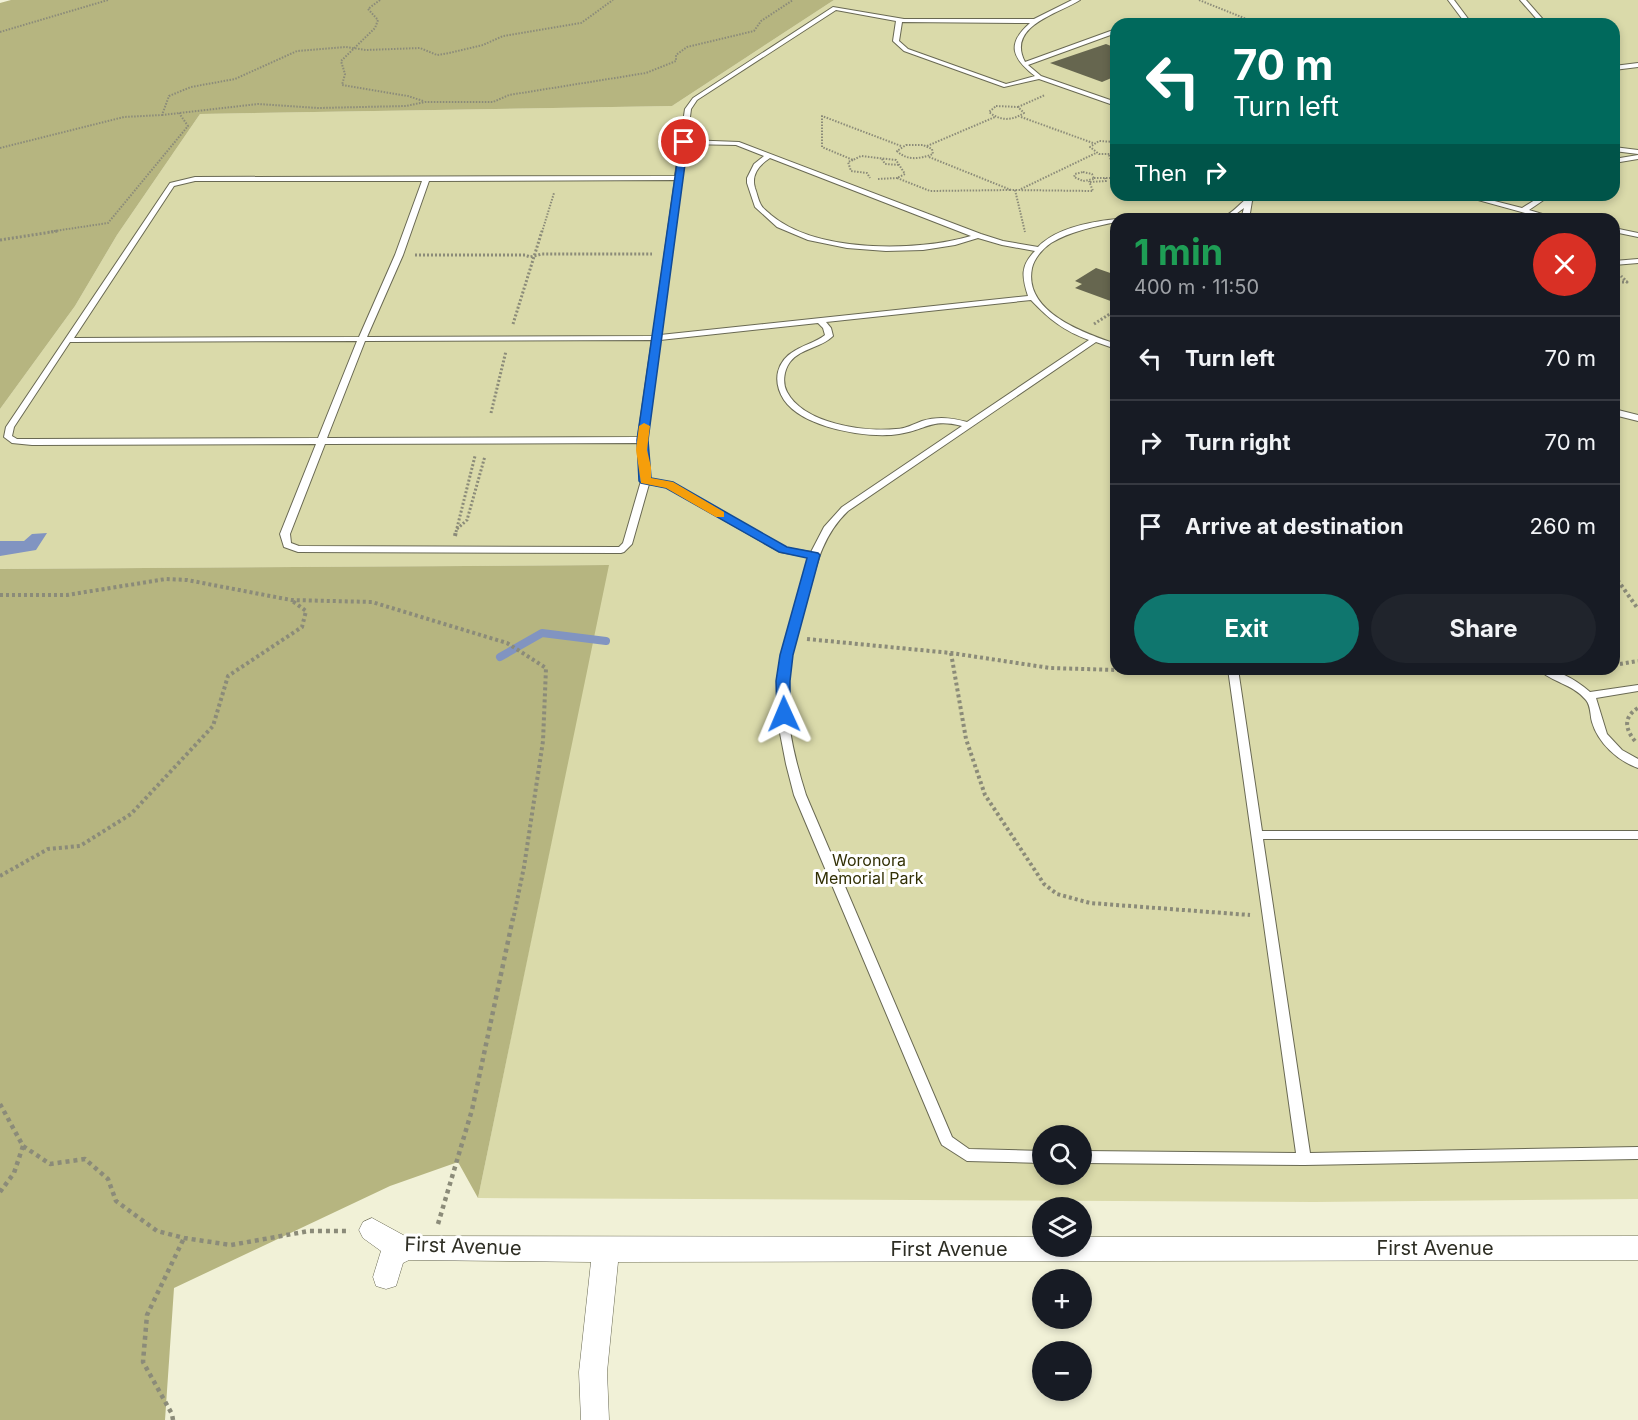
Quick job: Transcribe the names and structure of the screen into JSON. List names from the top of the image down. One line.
{"streets":{"street":["First Avenue"]},"parks":["Woronora Memorial Park"],"page":{"turn":["70 m","Turn left"],"then":"Then","heading":["1 min","400 m · 11:50"],"list":[{"name":"Turn left","value":"70 m"},{"name":"Turn right","value":"70 m"},{"name":"Arrive at destination","value":"260 m"}],"buttons":["Exit","Share"],"map_buttons":["+","−"]}}
